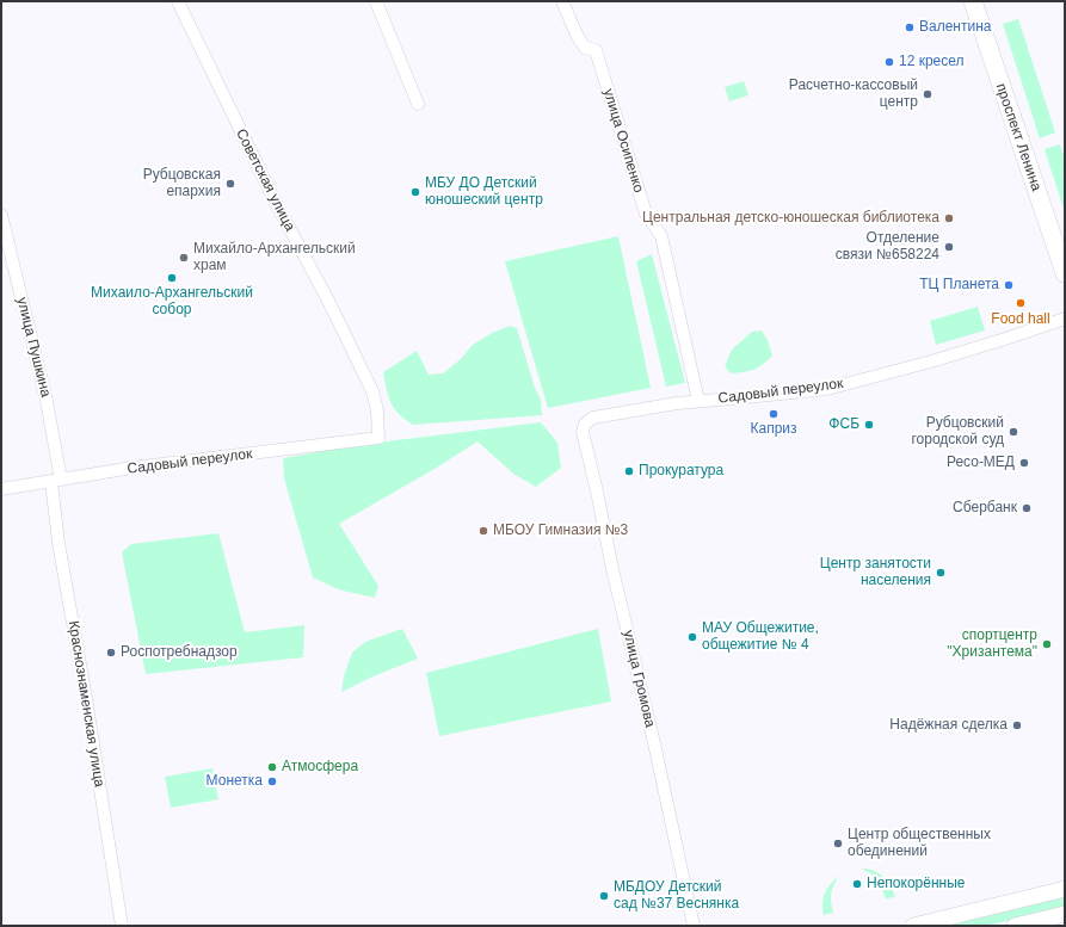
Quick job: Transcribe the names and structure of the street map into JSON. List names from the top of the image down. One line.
{"streets":{"main road":["проспект Ленина"],"street":["улица Осипенко","Советская улица","улица Пушкина","Садовый переулок","улица Громова","Краснознаменская улица"]},"crossings":[["улица Осипенко","Садовый переулок"],["Советская улица","Садовый переулок"],["улица Пушкина","Садовый переулок"],["улица Пушкина","Краснознаменская улица"],["Садовый переулок","улица Громова"],["Садовый переулок","Краснознаменская улица"]],"places":["Валентина","12 кресел","Расчетно-кассовый центр","Рубцовская епархия","МБУ ДО Детский юношеский центр","Центральная детско-юношеская библиотека","Отделение связи №658224","Михайло-Архангельский храм","Михаило-Архангельский собор","ТЦ Планета","Food hall","Каприз","ФСБ","Рубцовский городской суд","Ресо-МЕД","Прокуратура","Сбербанк","МБОУ Гимназия №3","Центр занятости населения","МАУ Общежитие, общежитие № 4","спортцентр \"Хризантема\"","Роспотребнадзор","Надёжная сделка","Атмосфера","Монетка","Центр общественных обединений","Непокорённые","МБДОУ Детский сад №37 Веснянка"]}
